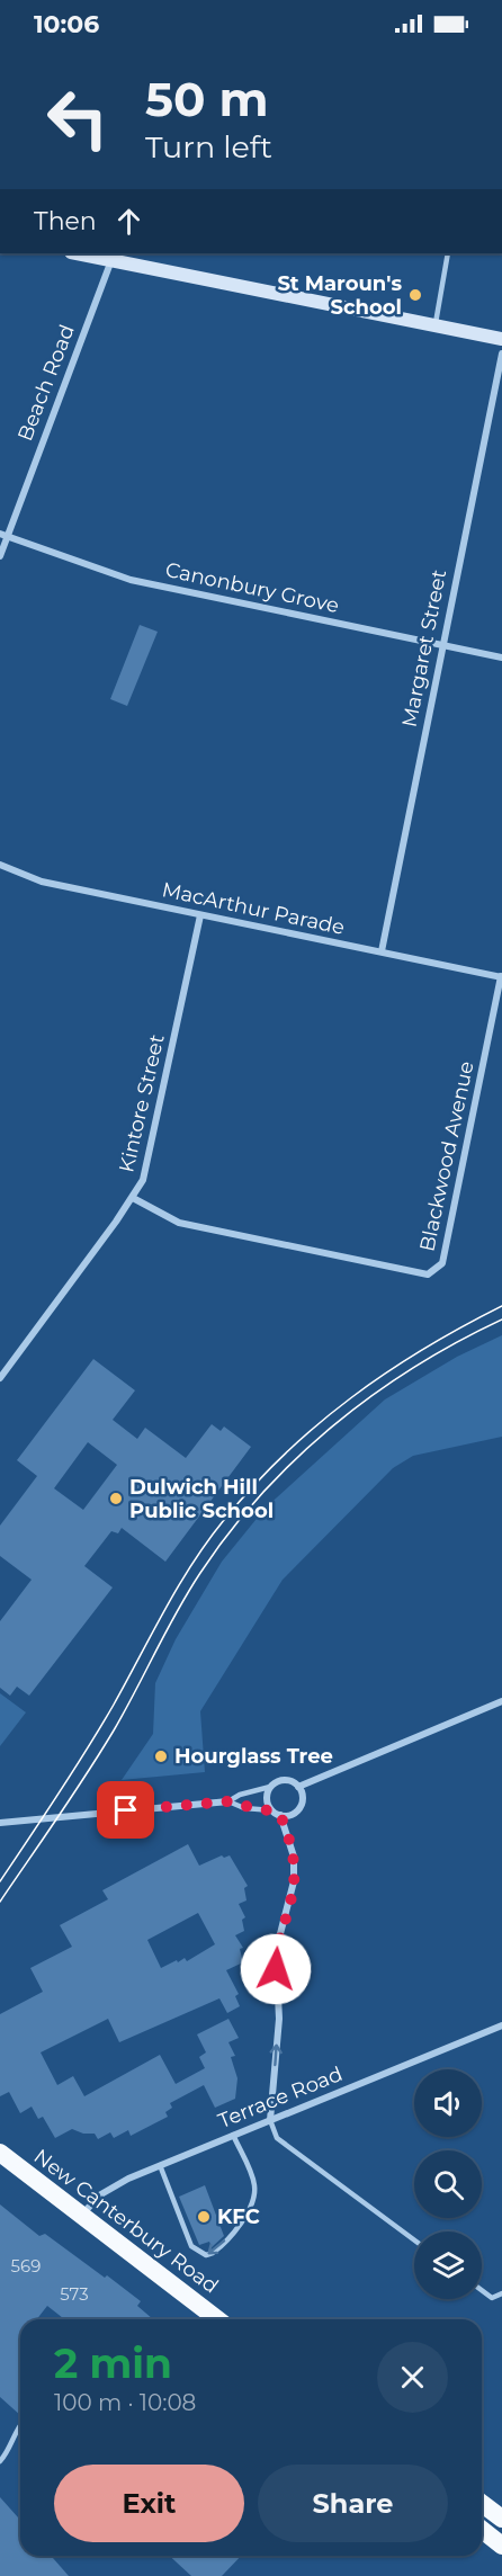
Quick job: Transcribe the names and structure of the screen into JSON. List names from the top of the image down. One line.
{"streets":{"highway":["New Canterbury Road"],"street":["Beach Road","Canonbury Grove","Margaret Street","MacArthur Parade","Kintore Street","Blackwood Avenue","Terrace Road"]},"crossings":[["Beach Road","Canonbury Grove"],["Canonbury Grove","Margaret Street"],["Margaret Street","MacArthur Parade"],["MacArthur Parade","Kintore Street"],["MacArthur Parade","Blackwood Avenue"],["Kintore Street","Blackwood Avenue"],["Terrace Road","New Canterbury Road"]],"places":["St Maroun's School","Dulwich Hill Public School","Hourglass Tree","KFC"],"house_numbers":["569","573"],"page":{"status":"10:06","turn":["50 m","Turn left"],"then":"Then","heading":["2 min","100 m · 10:08"],"buttons":["Exit","Share"]}}
